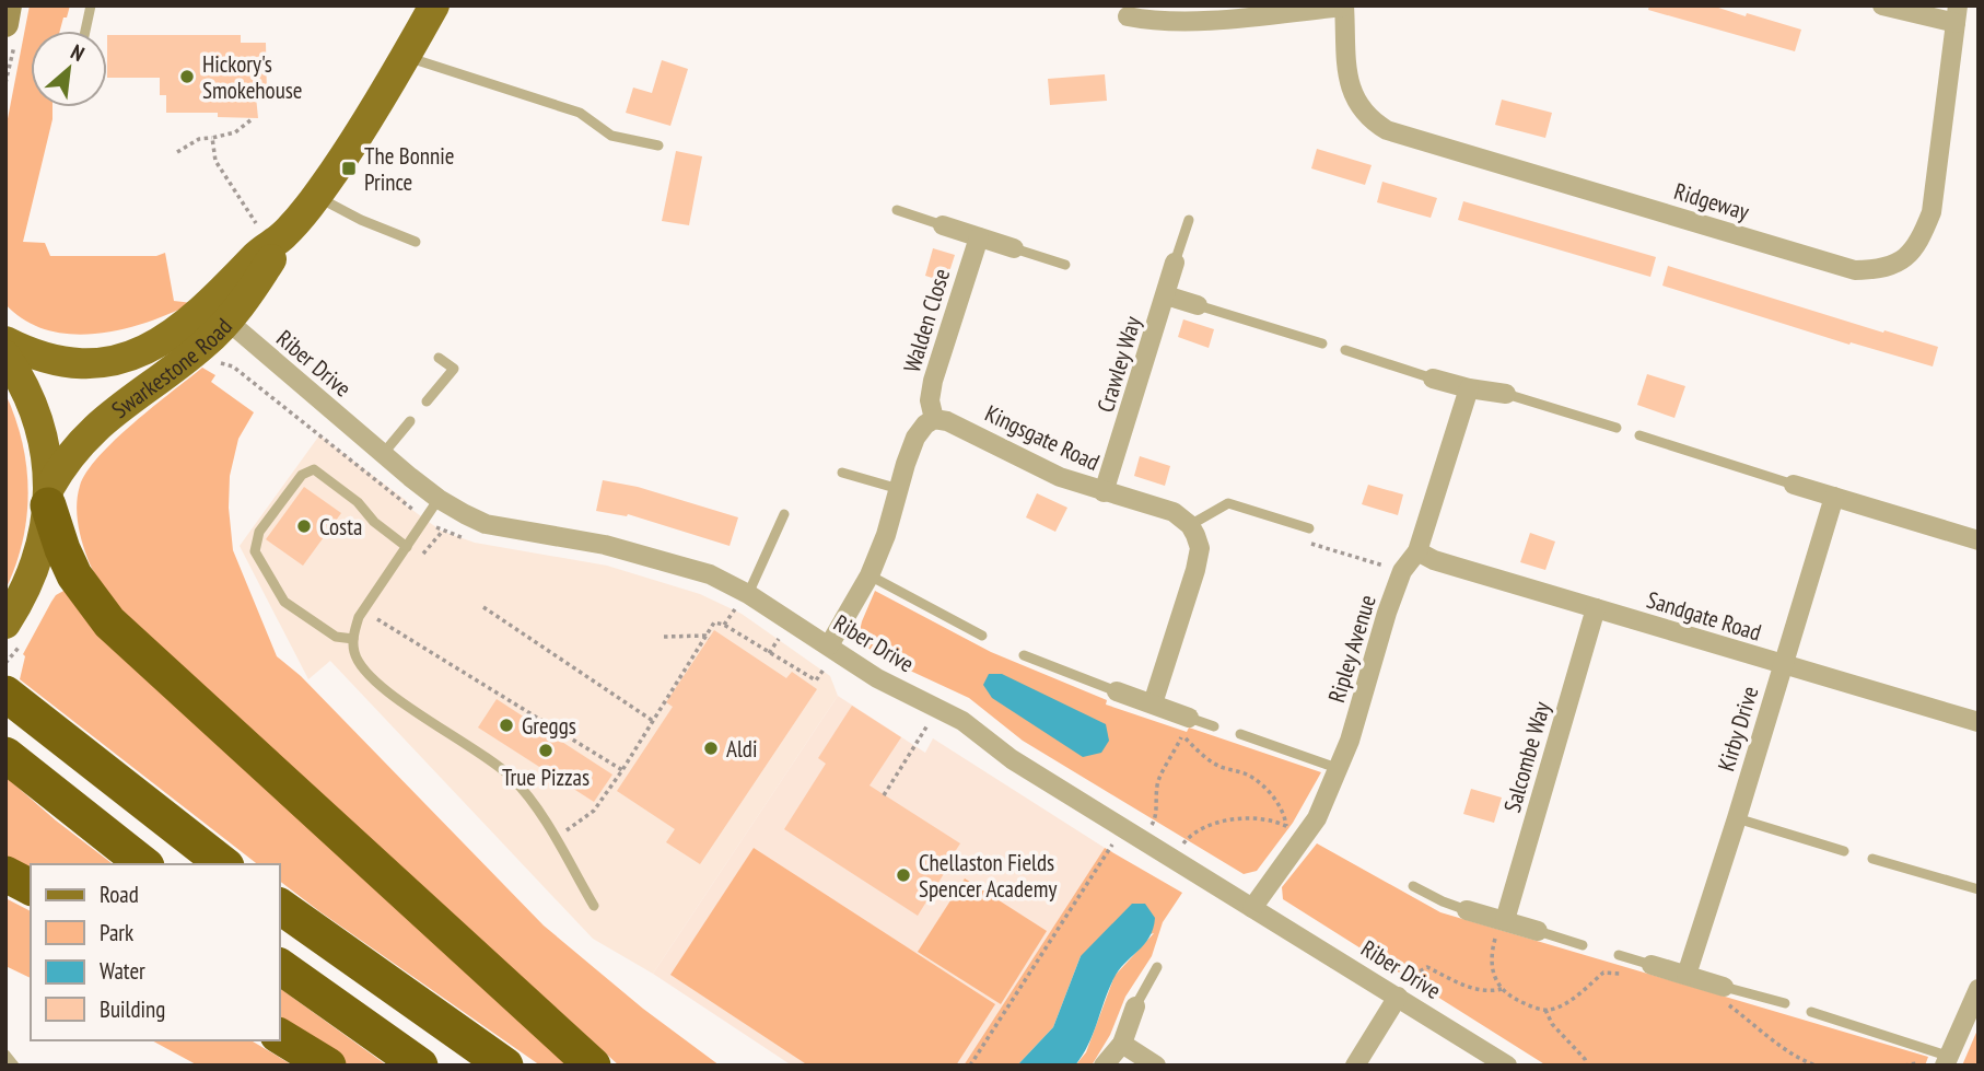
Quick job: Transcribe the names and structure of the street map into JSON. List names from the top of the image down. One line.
{"streets":{"main road":["Swarkestone Road"],"street":["Ridgeway","Walden Close","Riber Drive","Crawley Way","Kingsgate Road","Sandgate Road","Ripley Avenue","Kirby Drive","Salcombe Way"]},"crossings":[["Walden Close","Kingsgate Road"],["Riber Drive","Swarkestone Road"],["Riber Drive","Ripley Avenue"],["Crawley Way","Kingsgate Road"],["Sandgate Road","Ripley Avenue"],["Sandgate Road","Kirby Drive"],["Sandgate Road","Salcombe Way"]],"places":{"other":["Hickory's Smokehouse","Costa","Greggs","Aldi","True Pizzas","Chellaston Fields Spencer Academy"],"transit":["The Bonnie Prince"]},"legend":["Road","Park","Water","Building"],"north":"top right"}
